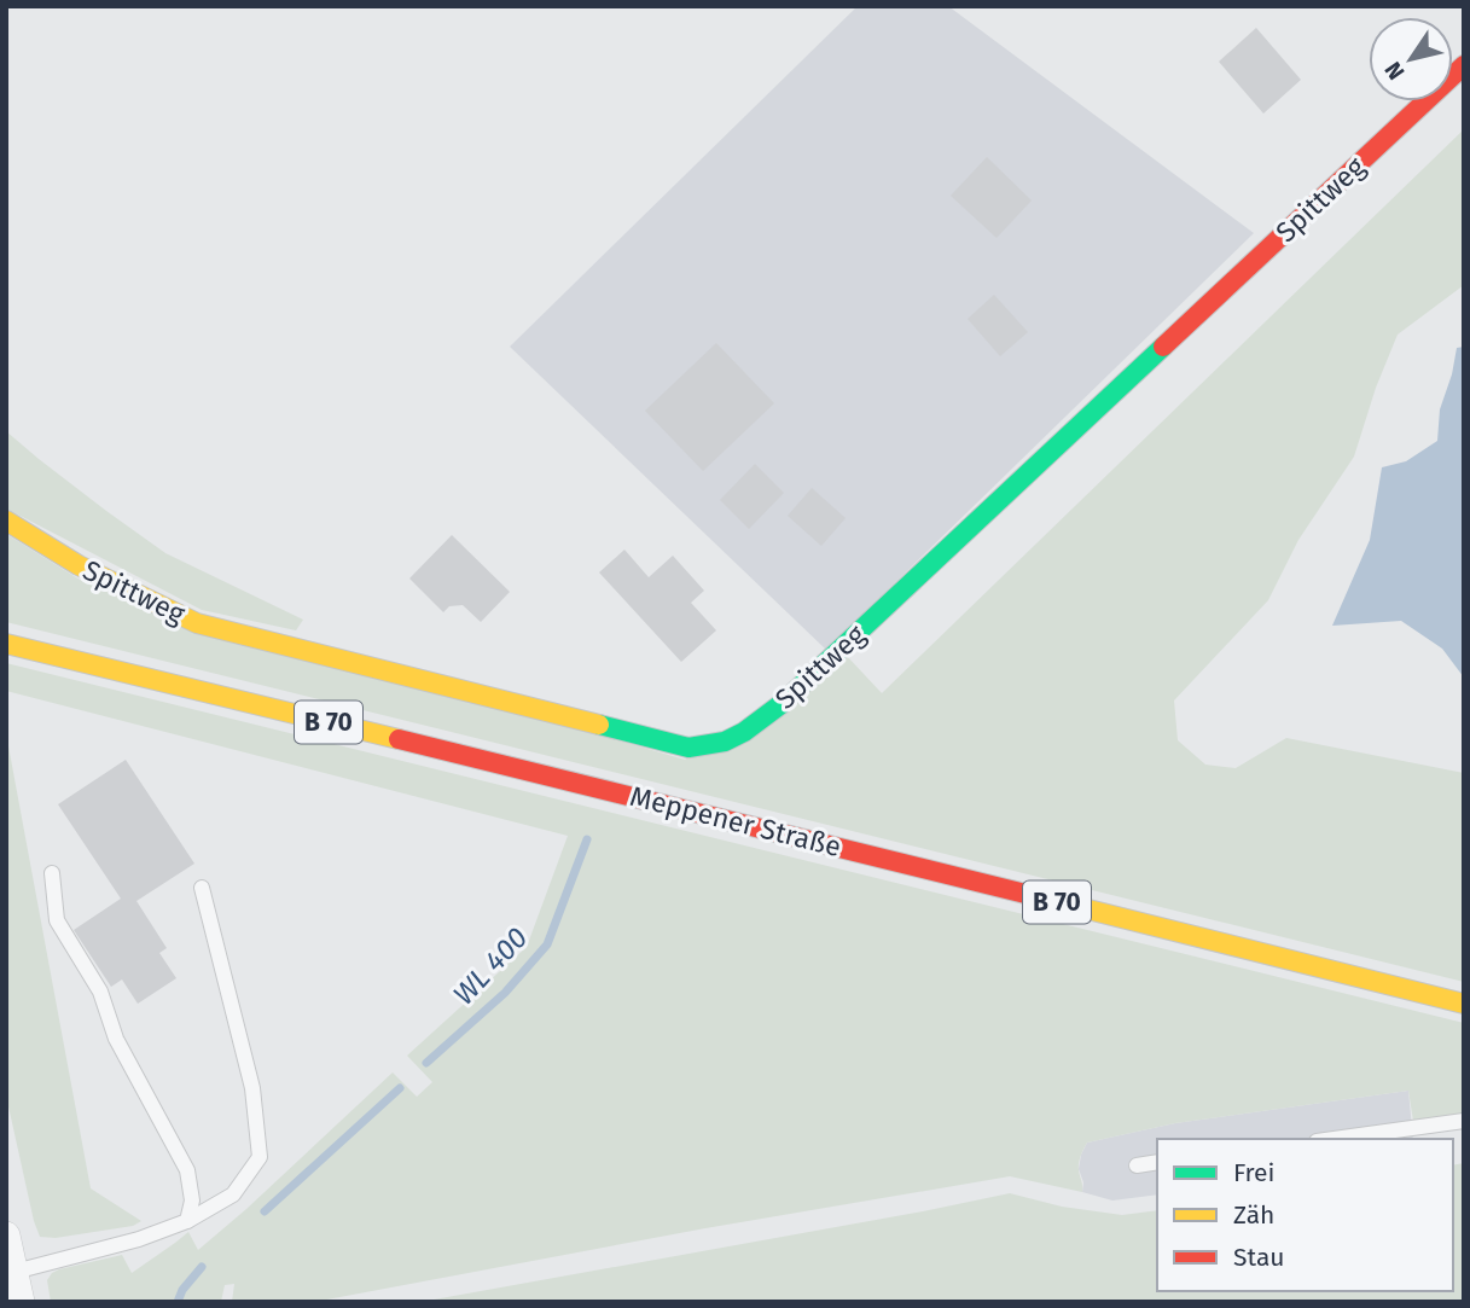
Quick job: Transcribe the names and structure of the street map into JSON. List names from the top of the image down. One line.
{"streets":{"street":["Spittweg","B 70","Meppener Straße"]},"water":["WL 400"],"legend":["Frei","Zäh","Stau"],"north":"bottom left"}
